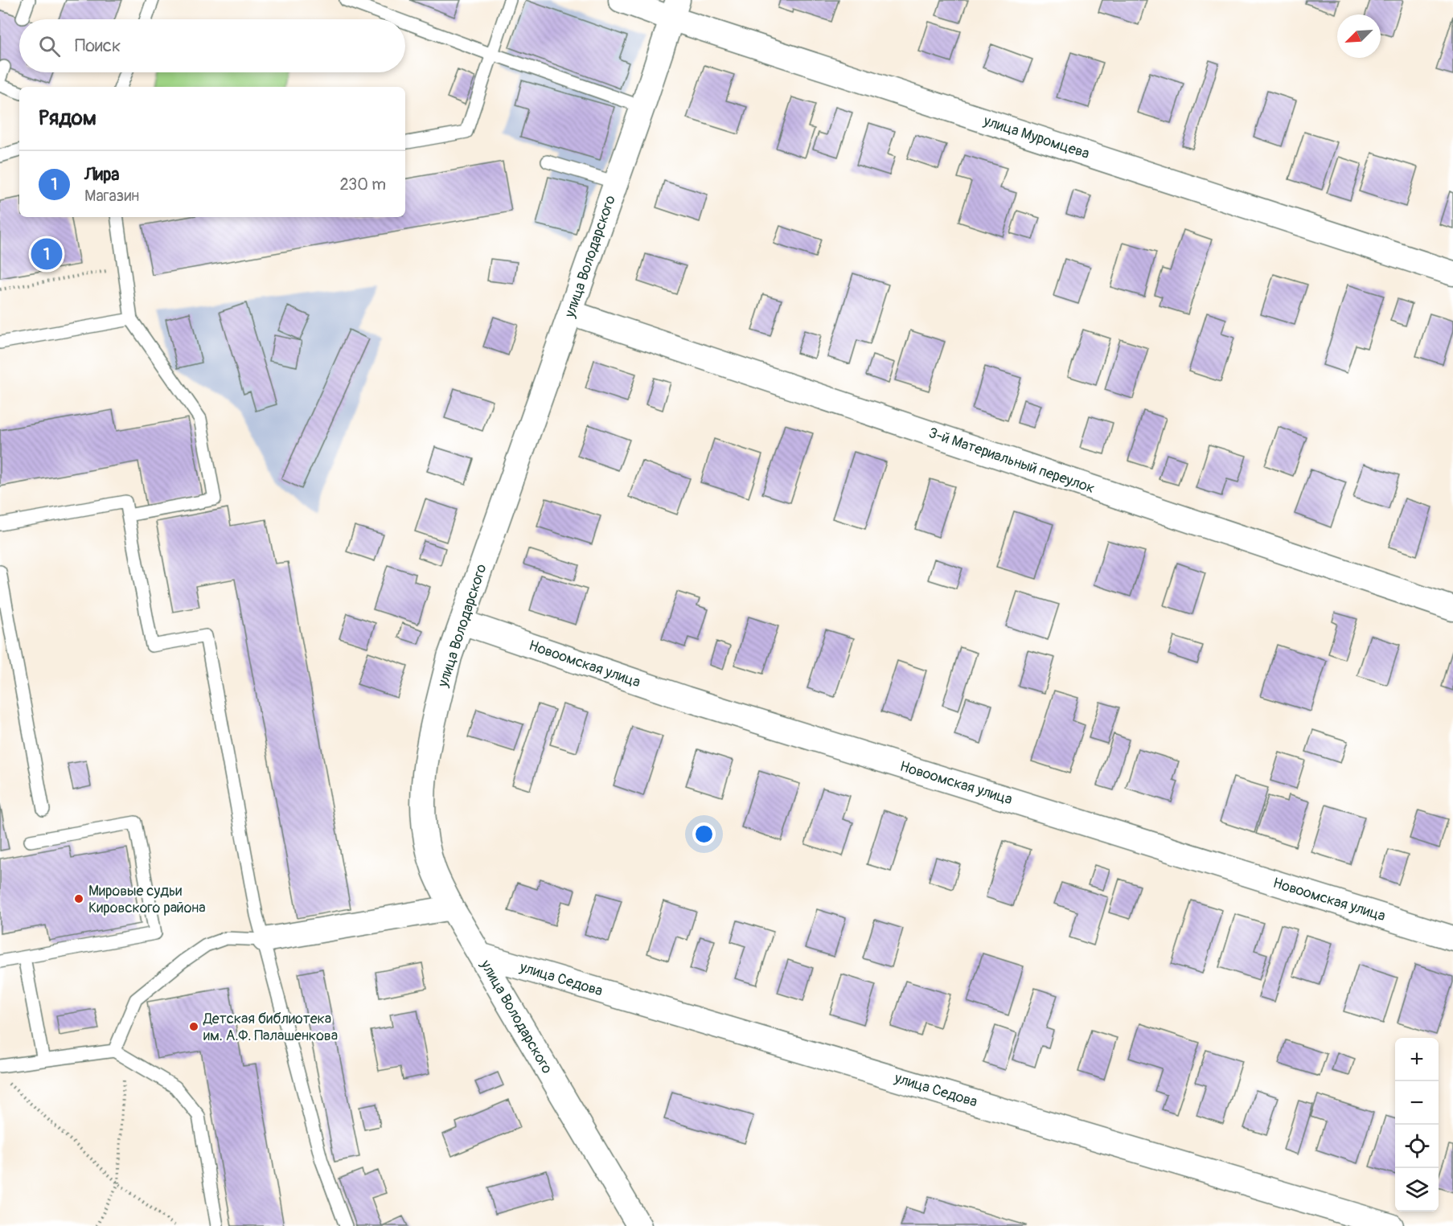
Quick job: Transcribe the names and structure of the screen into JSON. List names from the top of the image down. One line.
{"streets":{"street":["улица Муромцева","улица Володарского","3-й Материальный переулок","Новоомская улица","улица Седова"]},"crossings":[["улица Муромцева","улица Володарского"],["улица Володарского","3-й Материальный переулок"],["улица Володарского","Новоомская улица"],["улица Володарского","улица Седова"]],"places":["Мировые судьи Кировского района","Детская библиотека им. А.Ф. Палашенкова"],"north":"bottom left","page":{"search":"Поиск","heading":"Рядом","list":[{"mark":"1","name":"Лира","note":"Магазин","value":"230 m"}],"pins":"1","map_buttons":["+","−"]}}
